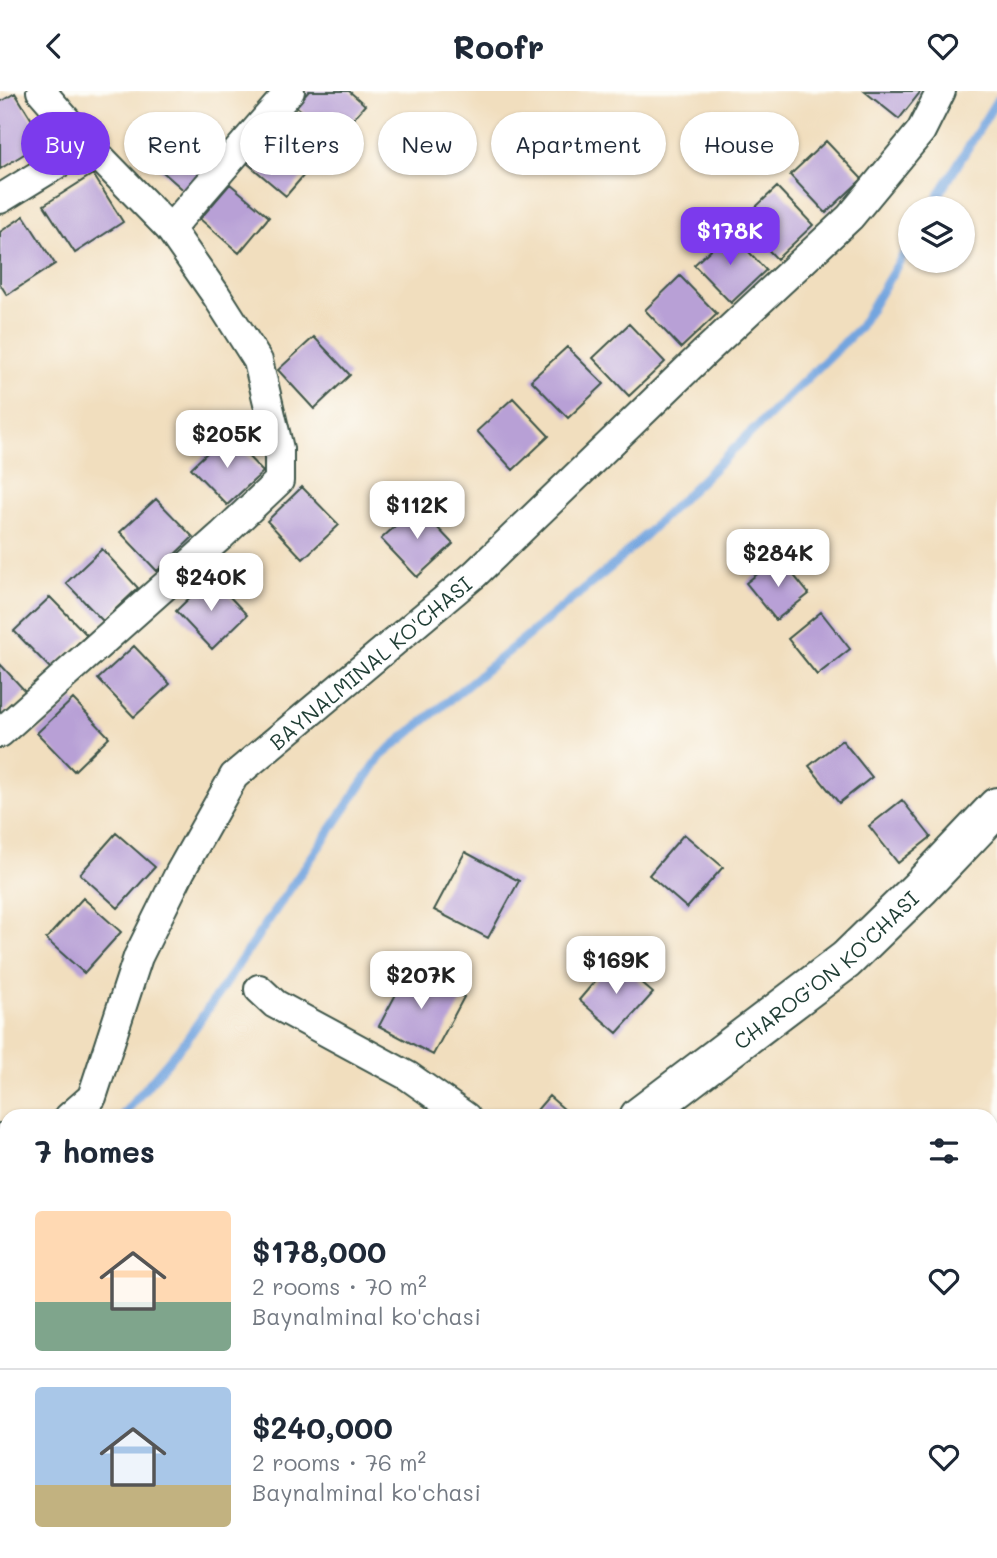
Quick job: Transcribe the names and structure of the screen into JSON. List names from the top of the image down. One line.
{"streets":{"main road":["CHAROG'ON KO'CHASI"],"street":["BAYNALMINAL KO'CHASI"]},"page":{"header":"Roofr","chip":["Buy","Rent","Filters","New","Apartment","House"],"price":["$178K","$205K","$112K","$284K","$240K","$169K","$207K"],"heading":"7 homes","list":[{"name":"$178,000","note":"2 rooms · 70 m² · Baynalminal ko'chasi"},{"name":"$240,000","note":"2 rooms · 76 m² · Baynalminal ko'chasi"}]}}
